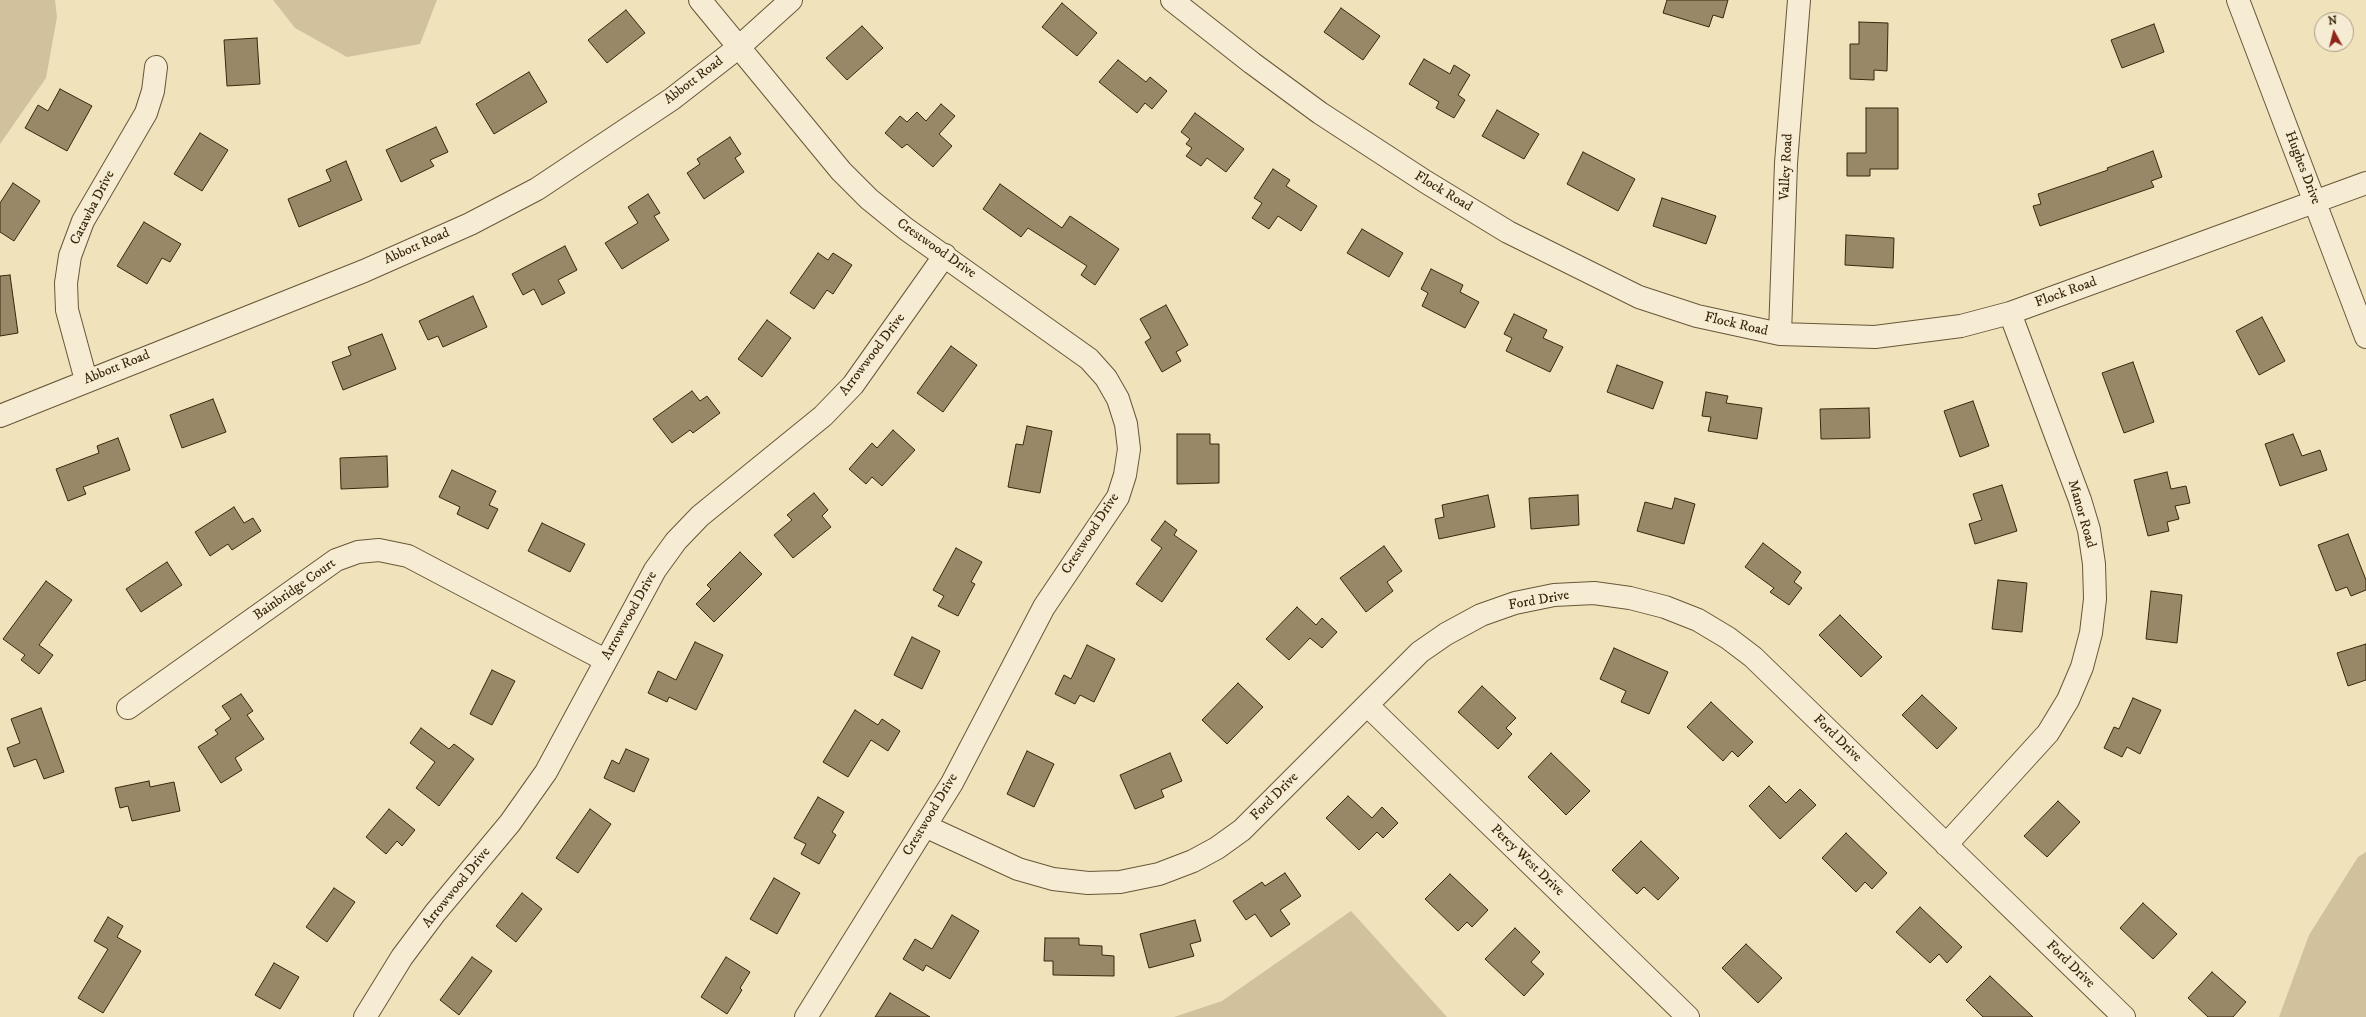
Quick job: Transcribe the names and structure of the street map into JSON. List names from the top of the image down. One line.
{"streets":{"street":["Abbott Road","Valley Road","Hughes Drive","Flock Road","Catawba Drive","Crestwood Drive","Arrowwood Drive","Manor Road","Bainbridge Court","Ford Drive","Percy West Drive"]},"crossings":[["Abbott Road","Catawba Drive"],["Abbott Road","Crestwood Drive"],["Valley Road","Flock Road"],["Hughes Drive","Flock Road"],["Flock Road","Manor Road"],["Crestwood Drive","Arrowwood Drive"],["Crestwood Drive","Ford Drive"],["Arrowwood Drive","Bainbridge Court"],["Manor Road","Ford Drive"],["Ford Drive","Percy West Drive"]],"north":"top"}
